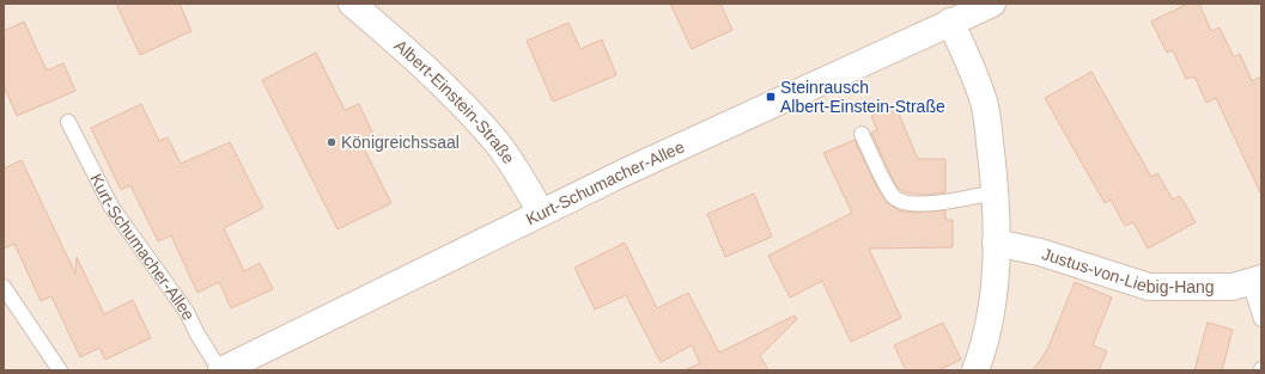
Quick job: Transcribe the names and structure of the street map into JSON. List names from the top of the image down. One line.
{"streets":{"street":["Albert-Einstein-Straße","Kurt-Schumacher-Allee","Justus-von-Liebig-Hang"]},"crossings":[["Albert-Einstein-Straße","Kurt-Schumacher-Allee"]],"places":{"transit":["Steinrausch Albert-Einstein-Straße"],"other":["Königreichssaal"]}}
